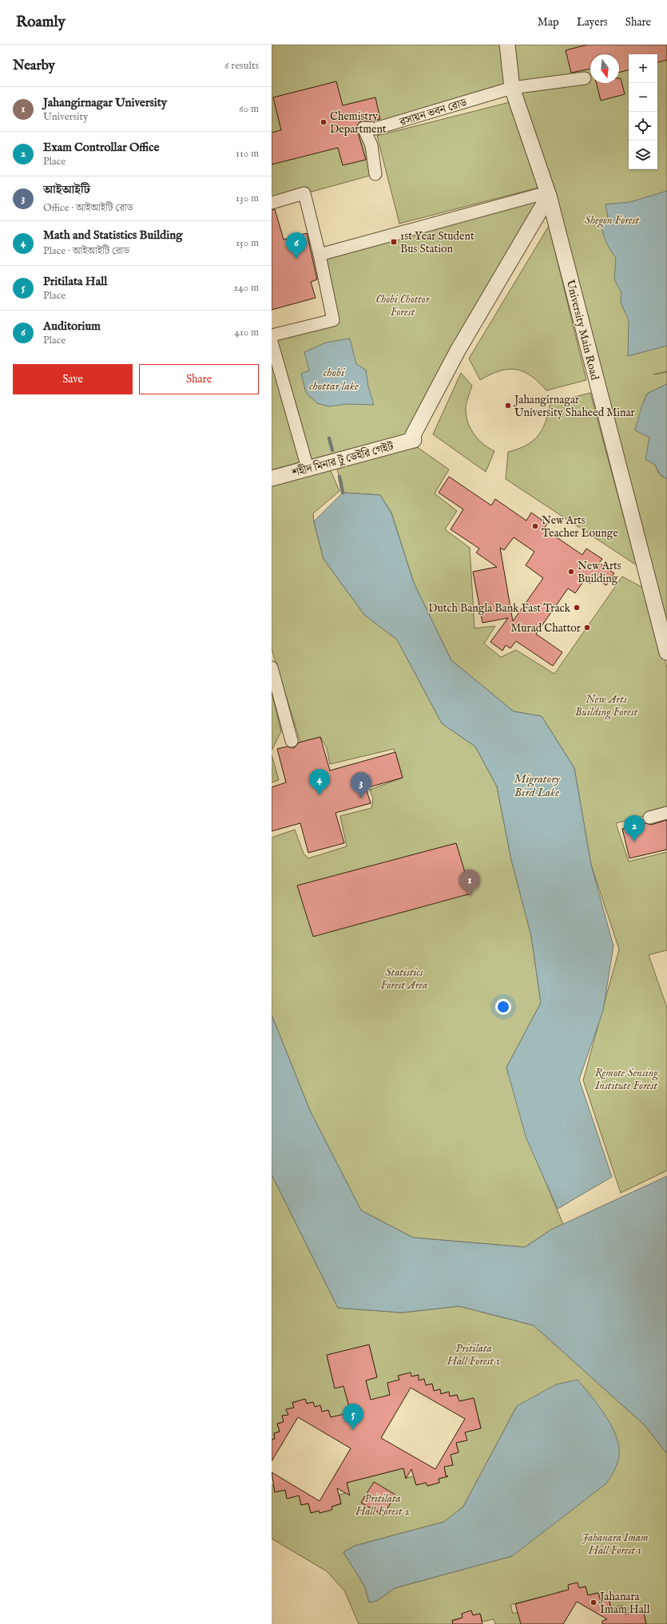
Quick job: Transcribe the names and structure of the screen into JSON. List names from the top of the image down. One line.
{"streets":{"street":["রসায়ন ভবন রোড","University Main Road","শহীদ মিনার টু ডেইরি গেইট"]},"crossings":[["রসায়ন ভবন রোড","University Main Road"],["University Main Road","শহীদ মিনার টু ডেইরি গেইট"]],"water":["chobi chottar lake","Migratory Bird Lake"],"parks":["Shegon Forest","Chobi Chottor Forest","New Arts Building Forest","Statistics Forest Area","Remote Sensing Institute Forest","Pritilata Hall Forest 1","Pritilata Hall Forest 2","Jahanara Imam Hall Forest 1"],"places":{"other":["Chemistry Department","Jahangirnagar University Shaheed Minar","New Arts Teacher Lounge","New Arts Building","Dutch Bangla Bank Fast Track","Murad Chattor","Jahanara Imam Hall"],"transit":["1st Year Student Bus Station"]},"north":"bottom","page":{"header":"Roamly","nav":["Map","Layers","Share"],"heading":["Nearby","6 results"],"map_buttons":["+","−"],"list":[{"mark":"1","name":"Jahangirnagar University","note":"University","value":"60 m"},{"mark":"2","name":"Exam Controllar Office","note":"Place","value":"110 m"},{"mark":"3","name":"আইআইটি","note":"Office · আইআইটি রোড","value":"130 m"},{"mark":"4","name":"Math and Statistics Building","note":"Place · আইআইটি রোড","value":"150 m"},{"mark":"5","name":"Pritilata Hall","note":"Place","value":"240 m"},{"mark":"6","name":"Auditorium","note":"Place","value":"410 m"}],"pins":["6","4","3","2","1","5"],"buttons":["Save","Share"]}}
